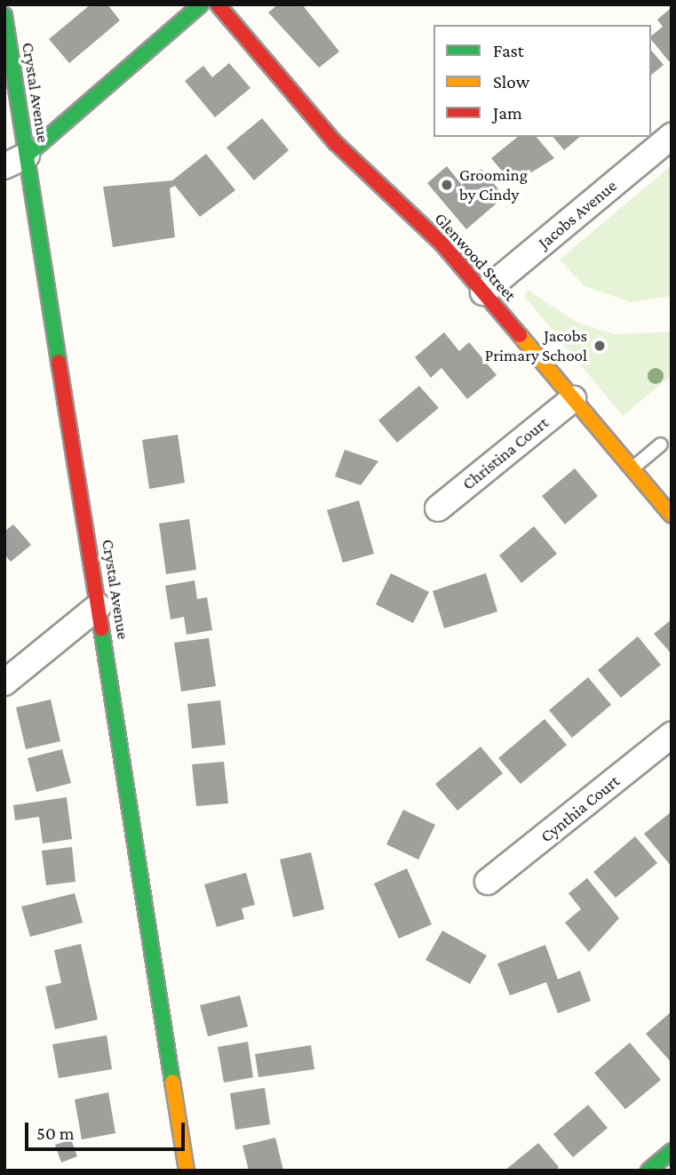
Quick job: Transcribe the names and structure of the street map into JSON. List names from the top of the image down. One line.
{"streets":{"street":["Crystal Avenue","Jacobs Avenue","Glenwood Street","Christina Court","Cynthia Court"]},"crossings":[["Jacobs Avenue","Glenwood Street"],["Glenwood Street","Christina Court"]],"places":["Grooming by Cindy","Jacobs Primary School"],"legend":["Fast","Slow","Jam"],"scale_bar":"50 m"}
